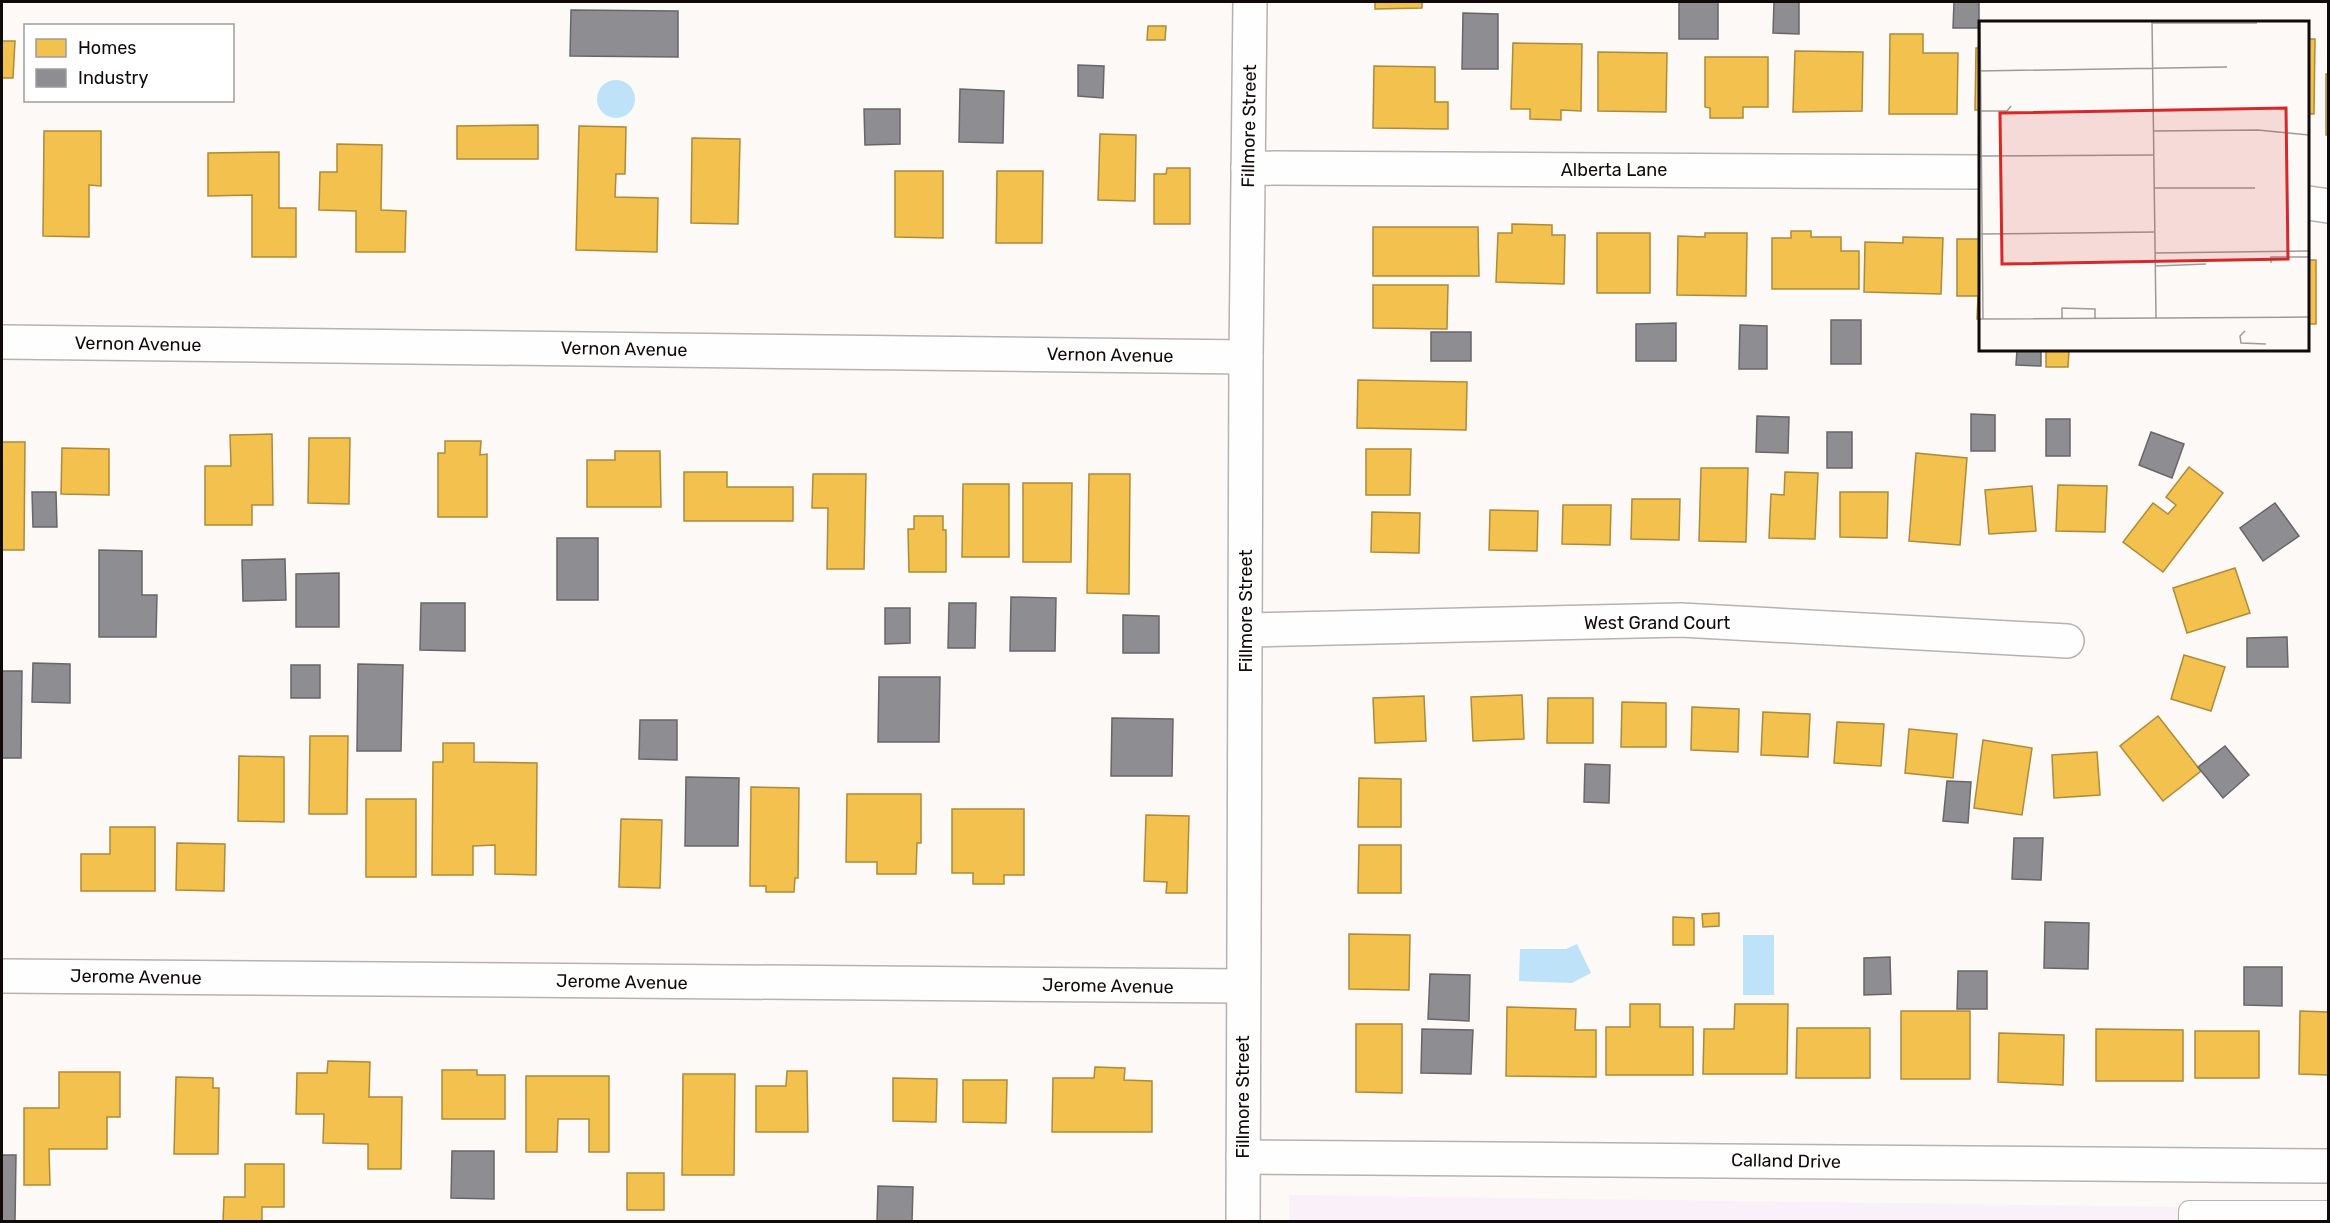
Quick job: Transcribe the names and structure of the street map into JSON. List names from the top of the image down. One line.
{"streets":{"street":["Fillmore Street","Alberta Lane","Vernon Avenue","West Grand Court","Jerome Avenue","Calland Drive"]},"crossings":[["Fillmore Street","Alberta Lane"],["Fillmore Street","Vernon Avenue"],["Fillmore Street","West Grand Court"],["Fillmore Street","Jerome Avenue"],["Fillmore Street","Calland Drive"]],"legend":["Homes","Industry"]}
